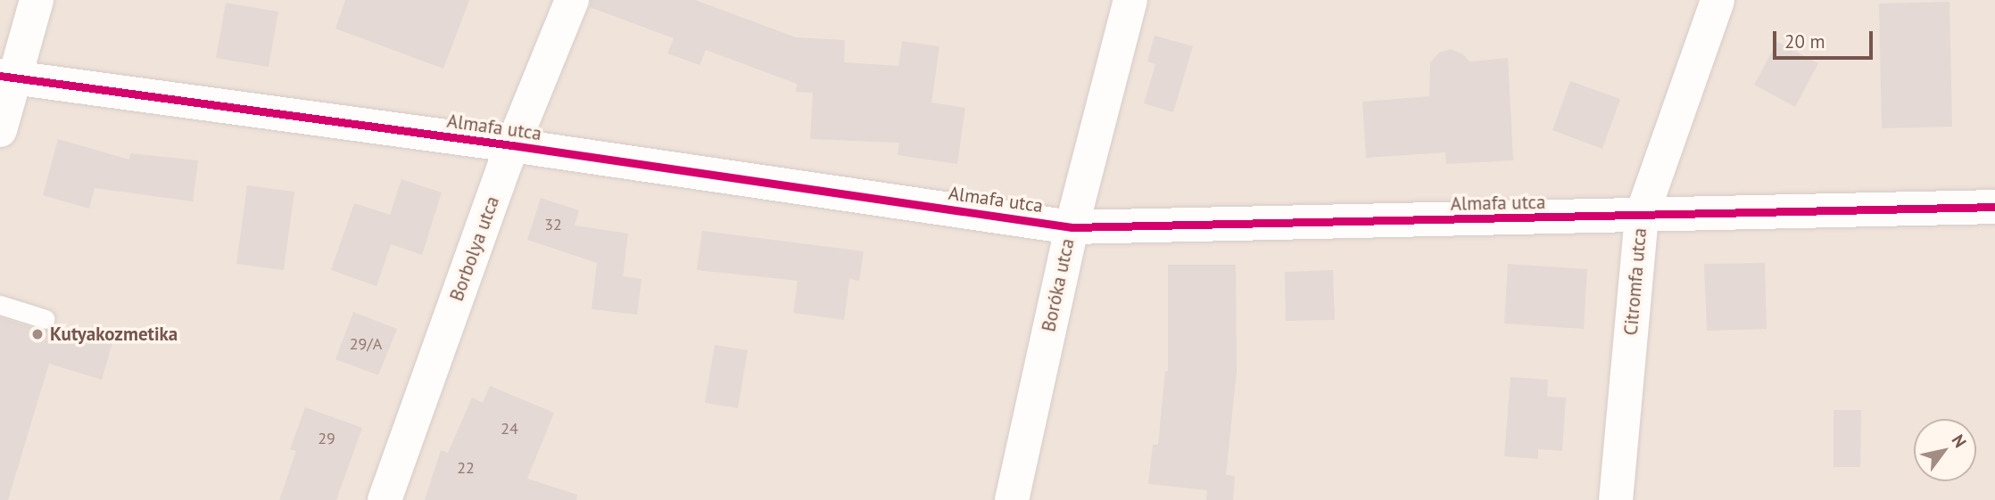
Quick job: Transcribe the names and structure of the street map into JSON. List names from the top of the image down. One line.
{"streets":{"street":["Almafa utca","Borbolya utca","Citromfa utca","Boróka utca"]},"crossings":[["Almafa utca","Borbolya utca"],["Almafa utca","Citromfa utca"],["Almafa utca","Boróka utca"]],"places":["Kutyakozmetika"],"house_numbers":["32","29/A","24","29","22"],"scale_bar":"20 m","north":"top right"}
